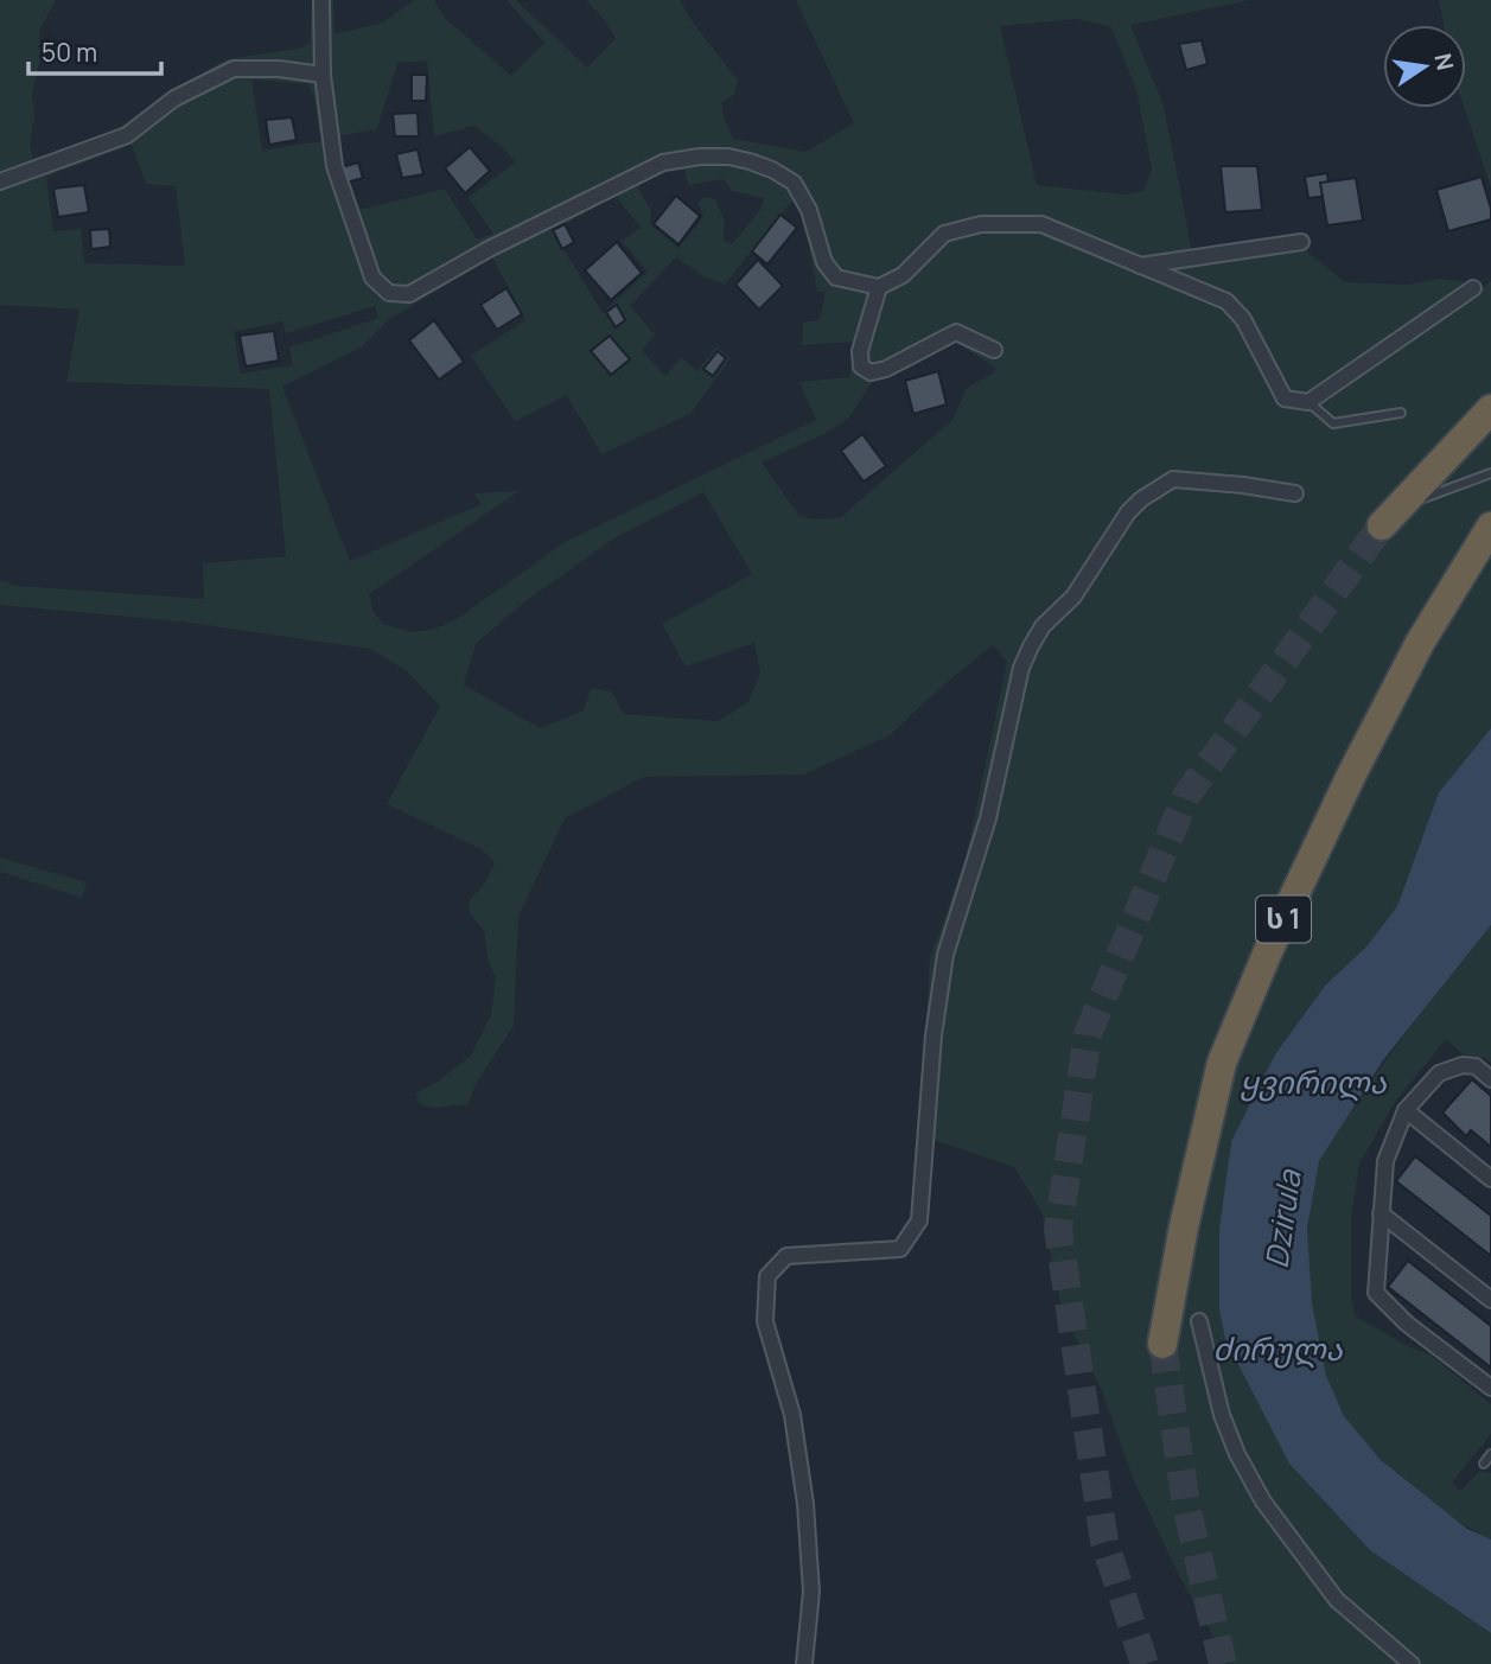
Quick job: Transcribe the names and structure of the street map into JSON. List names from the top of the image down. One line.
{"streets":{"highway":["ს 1"]},"water":["ყვირილა","Dzirula","ძირულა"],"scale_bar":"50 m","north":"right"}
